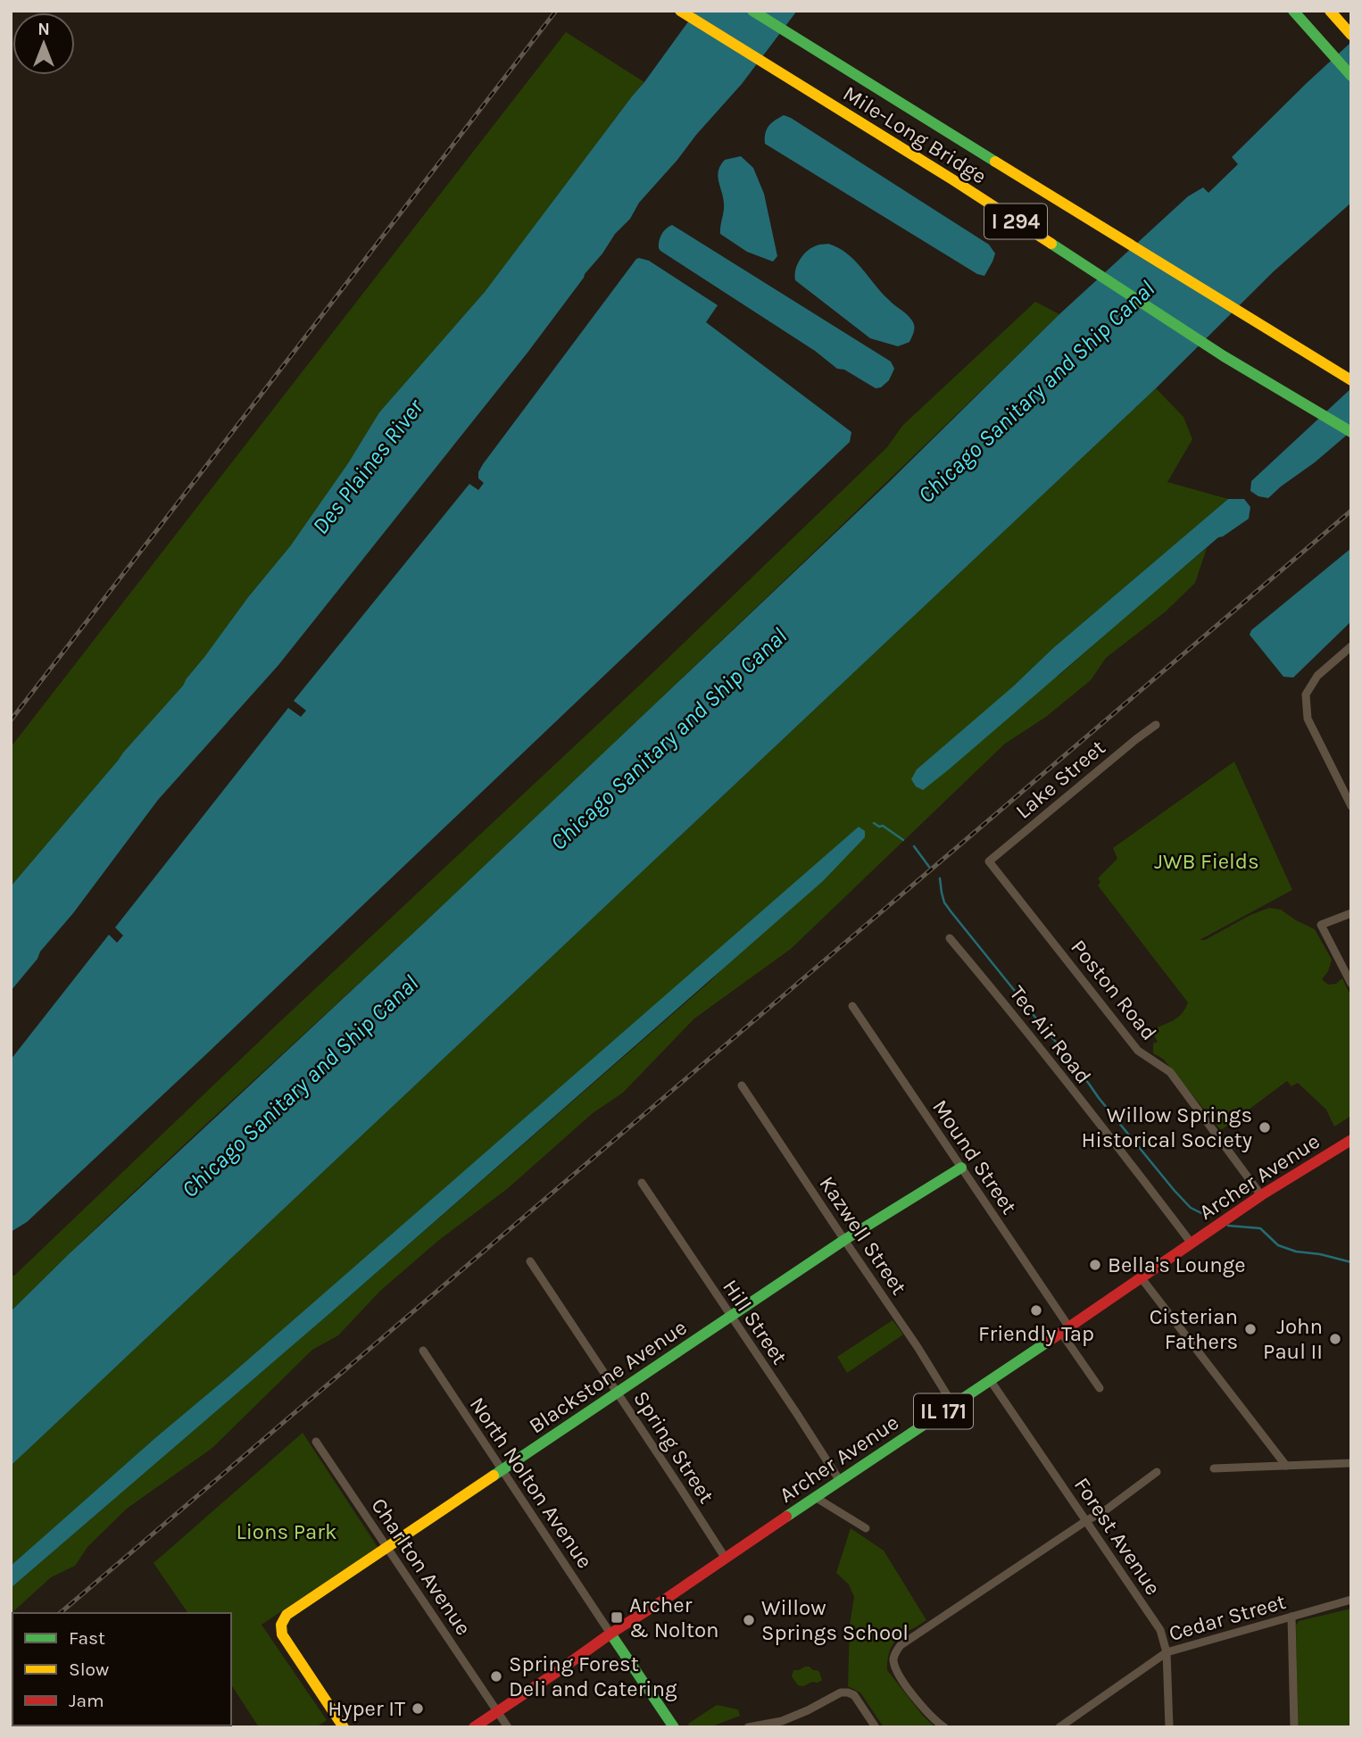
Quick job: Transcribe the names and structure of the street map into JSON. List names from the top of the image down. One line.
{"streets":{"main road":["Mile-Long Bridge","I 294","Archer Avenue","Blackstone Avenue","IL 171"],"street":["Lake Street","Poston Road","Tec Air Road","Mound Street","Kazwell Street","Hill Street","Spring Street","North Nolton Avenue","Forest Avenue","Charlton Avenue","Cedar Street"]},"crossings":[["Lake Street","Poston Road"],["Poston Road","Archer Avenue"],["Tec Air Road","Archer Avenue"],["Mound Street","Archer Avenue"],["Mound Street","Blackstone Avenue"],["Archer Avenue","Kazwell Street"],["Archer Avenue","Hill Street"],["Archer Avenue","Spring Street"],["Archer Avenue","North Nolton Avenue"],["Archer Avenue","Forest Avenue"],["Archer Avenue","Charlton Avenue"],["Kazwell Street","Blackstone Avenue"],["Hill Street","Blackstone Avenue"],["Blackstone Avenue","Spring Street"],["Blackstone Avenue","North Nolton Avenue"],["Blackstone Avenue","Charlton Avenue"],["Forest Avenue","Cedar Street"]],"water":["Chicago Sanitary and Ship Canal","Des Plaines River"],"parks":["JWB Fields","Lions Park"],"places":{"other":["Willow Springs Historical Society","Bella's Lounge","Friendly Tap","Cisterian Fathers","John Paul II","Willow Springs School","Spring Forest Deli and Catering","Hyper IT"],"transit":["Archer & Nolton"]},"legend":["Fast","Slow","Jam"],"north":"top"}
